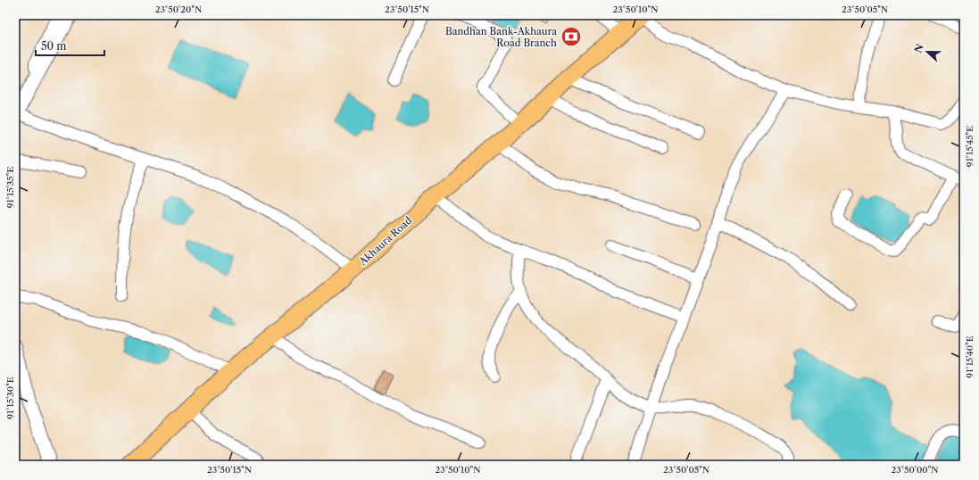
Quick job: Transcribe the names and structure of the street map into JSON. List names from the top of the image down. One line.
{"streets":{"main road":["Akhaura Road"]},"places":{"bank":["Bandhan Bank-Akhaura Road Branch"]},"scale_bar":"50 m","north":"left","coordinates":["23°50'20\"N","23°50'15\"N","23°50'10\"N","23°50'05\"N","91°15'45\"E","91°15'35\"E","91°15'40\"E","91°15'30\"E","23°50'00\"N"]}
